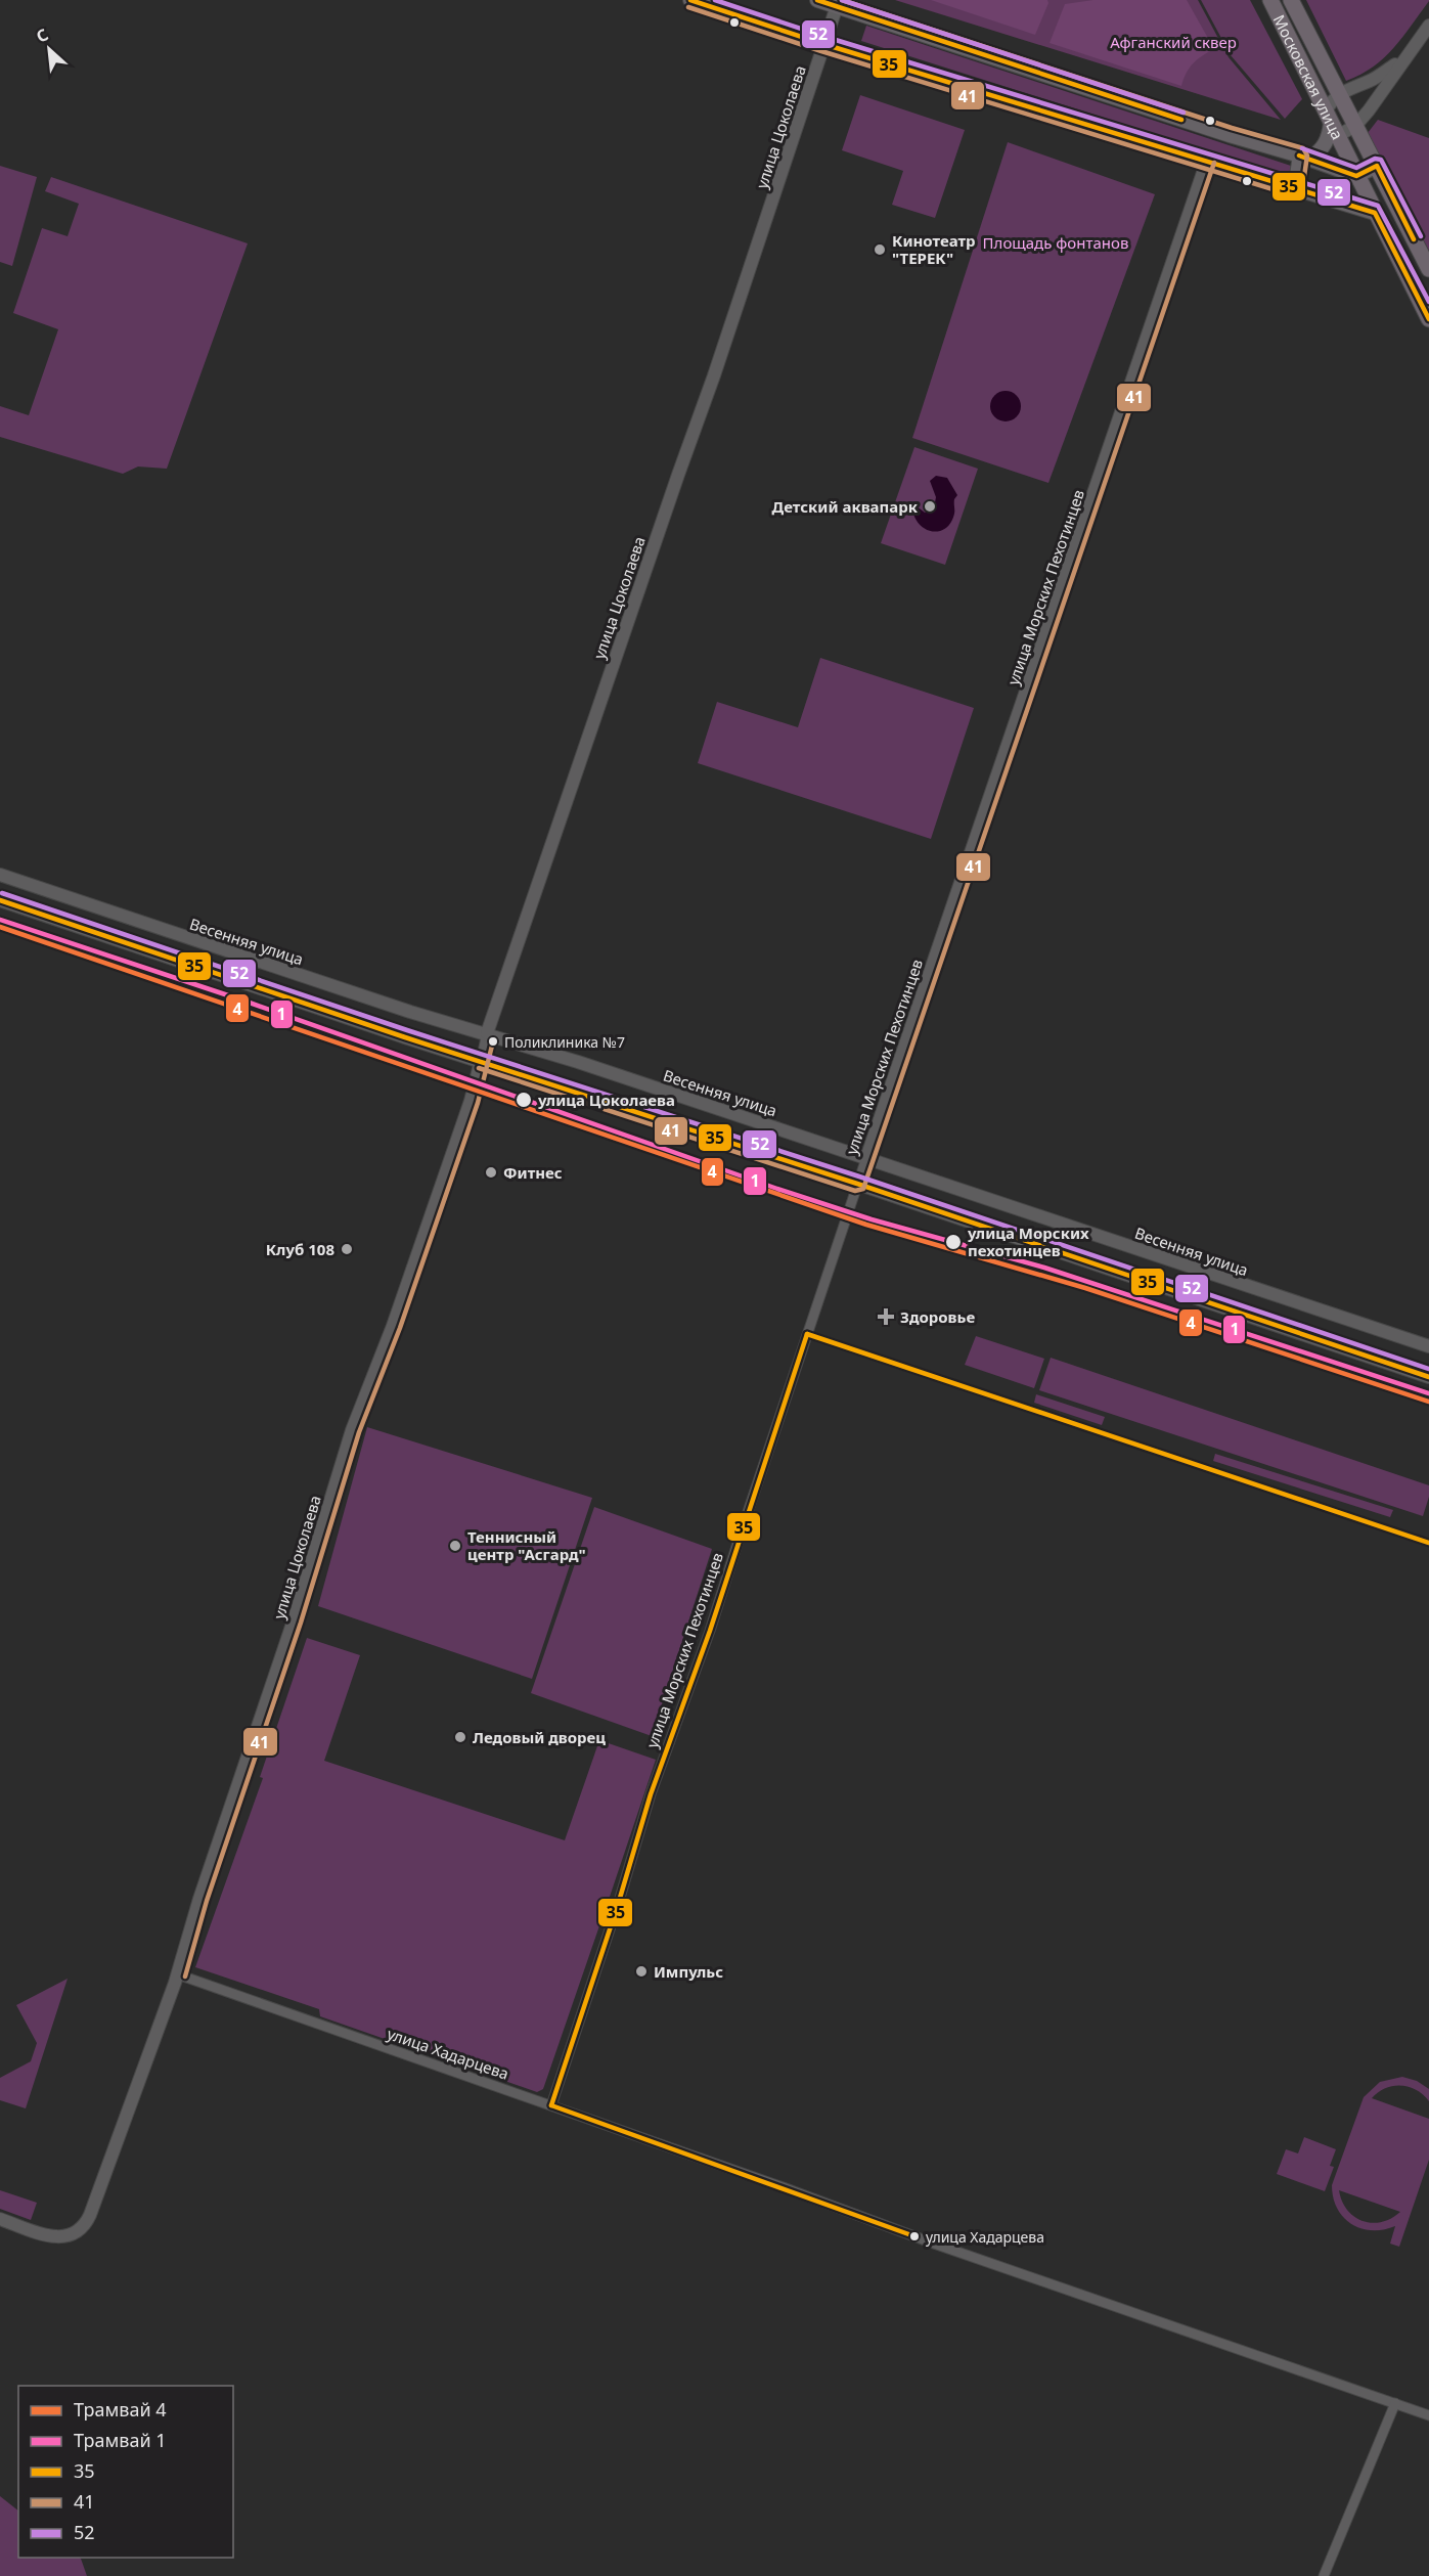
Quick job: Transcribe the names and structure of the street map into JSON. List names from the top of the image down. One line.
{"streets":{"highway":["Московская улица"],"street":["улица Цоколаева","улица Морских Пехотинцев","Весенняя улица","улица Хадарцева"]},"crossings":[["улица Цоколаева","Весенняя улица"],["улица Цоколаева","улица Хадарцева"],["улица Морских Пехотинцев","Весенняя улица"],["улица Морских Пехотинцев","улица Хадарцева"]],"parks":["Афганский сквер","Площадь фонтанов"],"places":{"other":["Кинотеатр \"ТЕРЕК\"","Детский аквапарк","Поликлиника №7","улица Цоколаева","Фитнес","улица Морских пехотинцев","Клуб 108","Теннисный центр \"Асгард\"","Ледовый дворец","Импульс","улица Хадарцева"],"health":["Здоровье"]},"lines":["transit line 35","transit line 41","transit line 52","tram line 1","tram line 4"],"legend":["Трамвай 4","Трамвай 1","35","41","52"],"north":"top left"}
